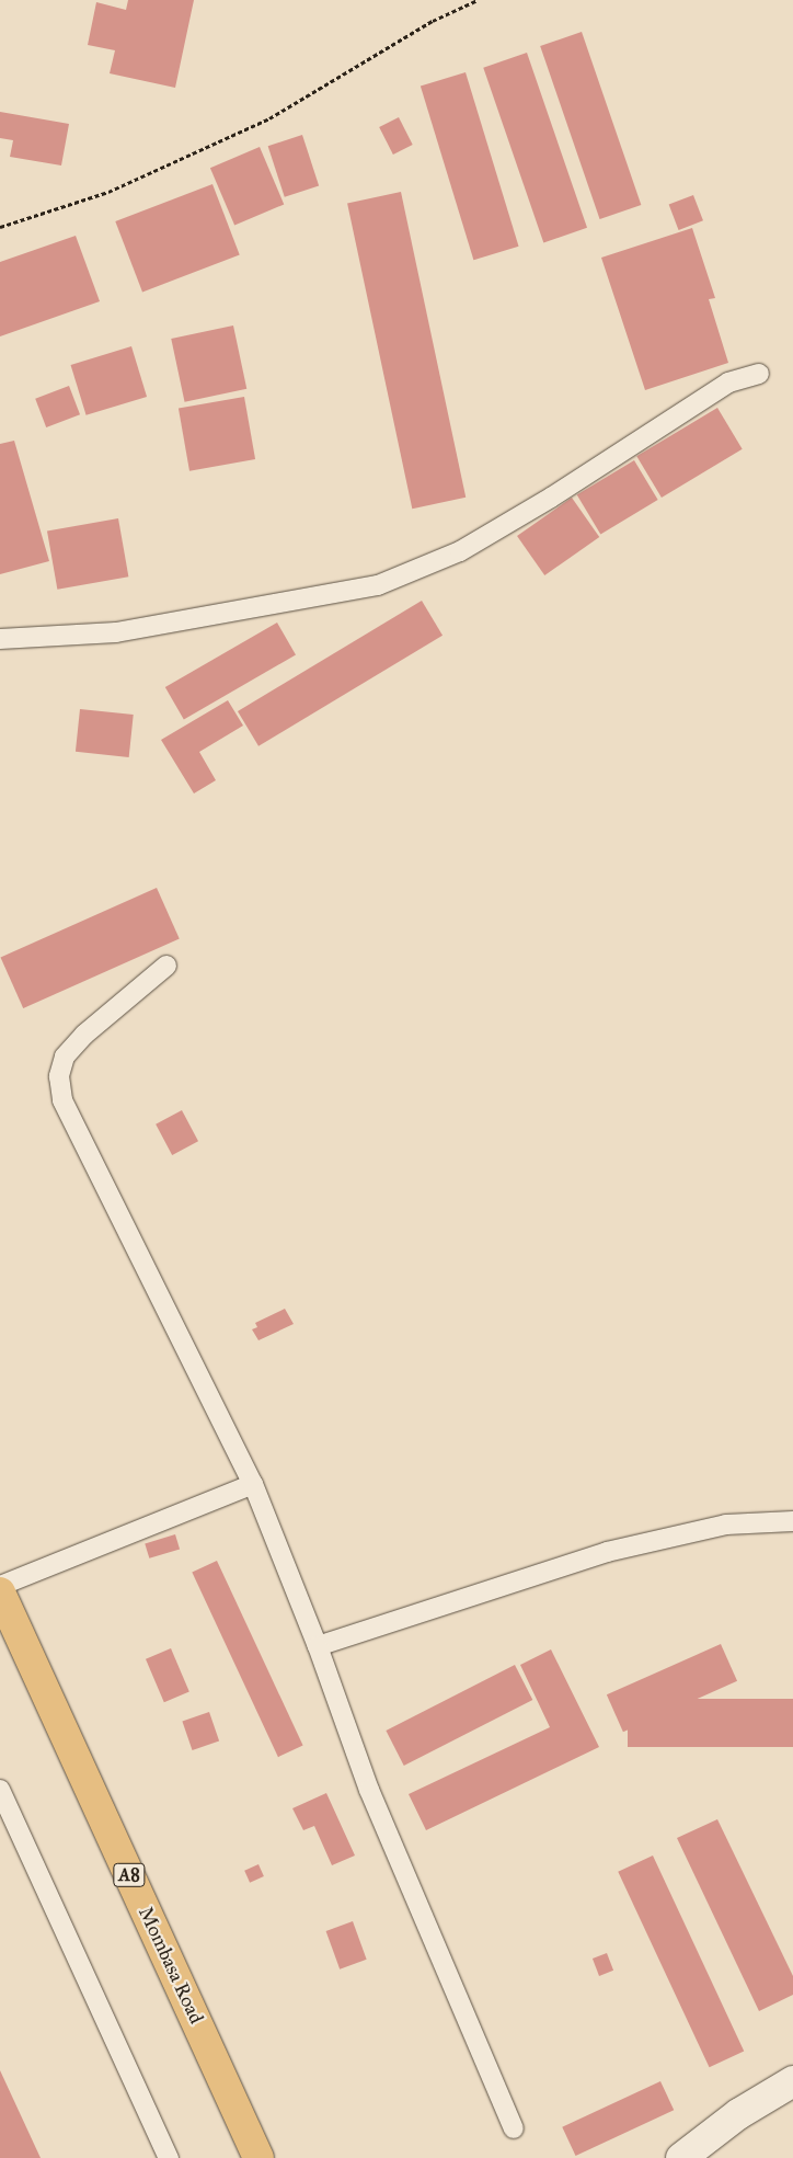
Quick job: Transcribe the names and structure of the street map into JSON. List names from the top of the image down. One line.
{"streets":{"highway":["A8","Mombasa Road"]}}
